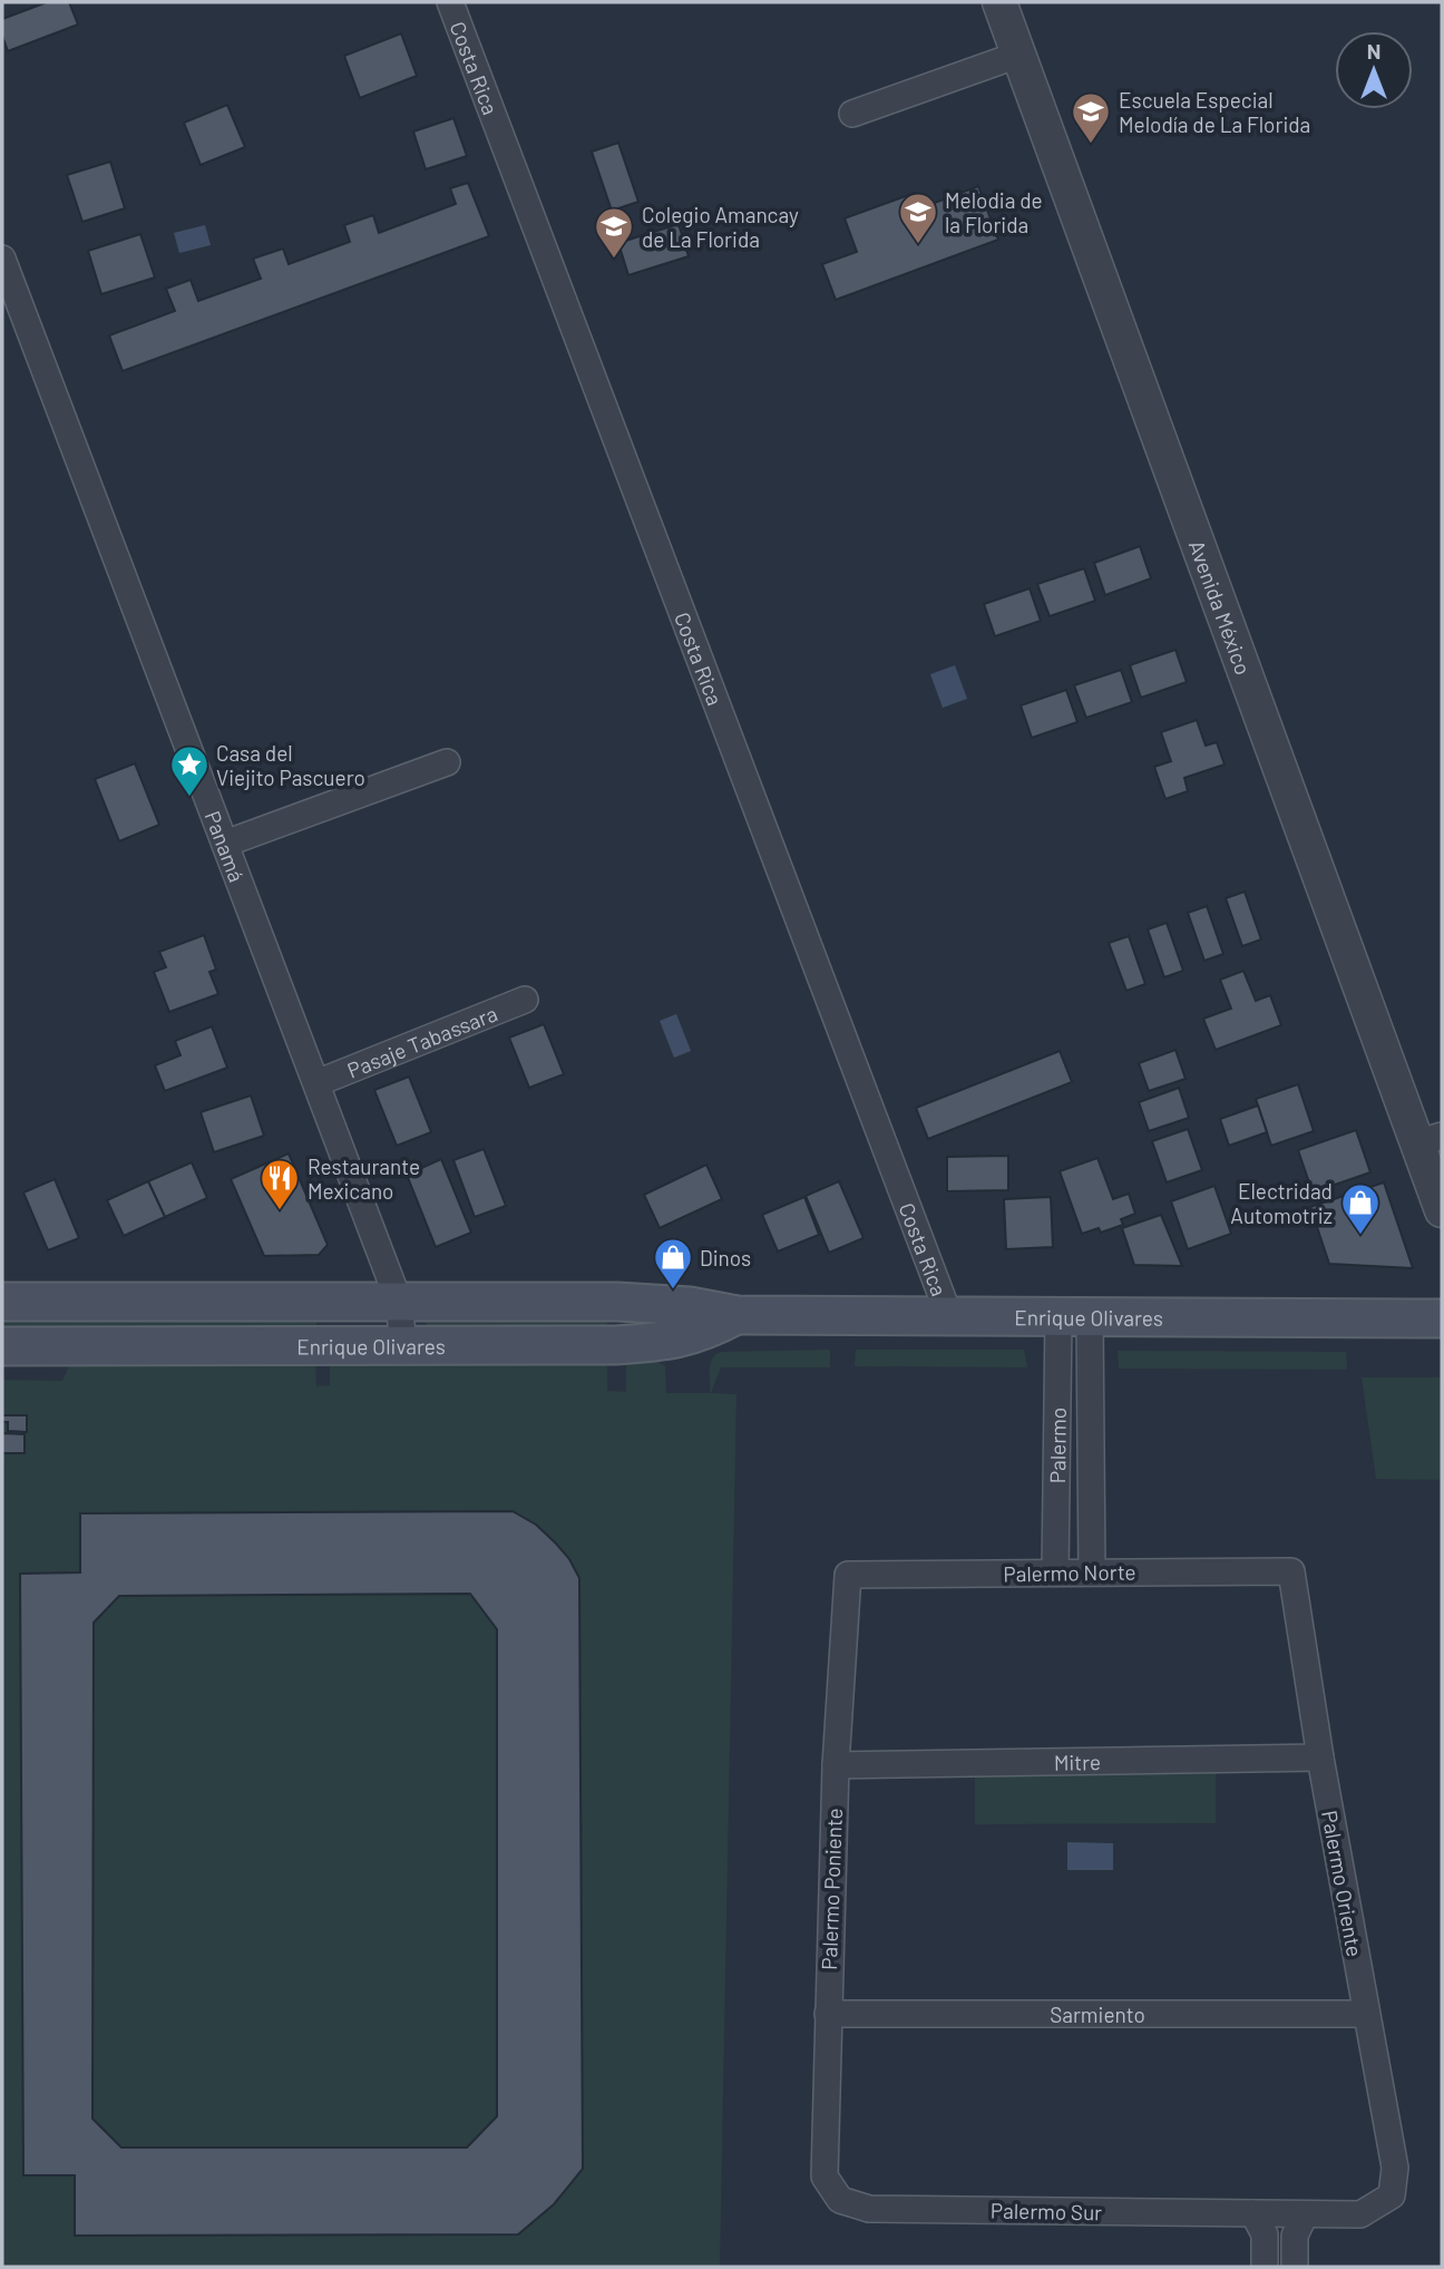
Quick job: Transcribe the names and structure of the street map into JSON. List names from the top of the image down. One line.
{"streets":{"main road":["Enrique Olivares"],"street":["Costa Rica","Avenida México","Panamá","Pasaje Tabassara","Palermo","Palermo Norte","Mitre","Palermo Oriente","Palermo Poniente","Sarmiento","Palermo Sur"]},"crossings":[["Costa Rica","Enrique Olivares"],["Panamá","Pasaje Tabassara"],["Panamá","Enrique Olivares"],["Enrique Olivares","Palermo"],["Palermo","Palermo Norte"],["Palermo Norte","Palermo Oriente"],["Palermo Norte","Palermo Poniente"],["Mitre","Palermo Oriente"],["Mitre","Palermo Poniente"],["Palermo Oriente","Sarmiento"],["Palermo Oriente","Palermo Sur"],["Palermo Poniente","Sarmiento"],["Palermo Poniente","Palermo Sur"]],"places":{"school or university":["Escuela Especial Melodía de La Florida","Melodia de la Florida","Colegio Amancay de La Florida"],"place":["Casa del Viejito Pascuero"],"restaurant":["Restaurante Mexicano"],"shop":["Electridad Automotriz","Dinos"]},"north":"top"}
